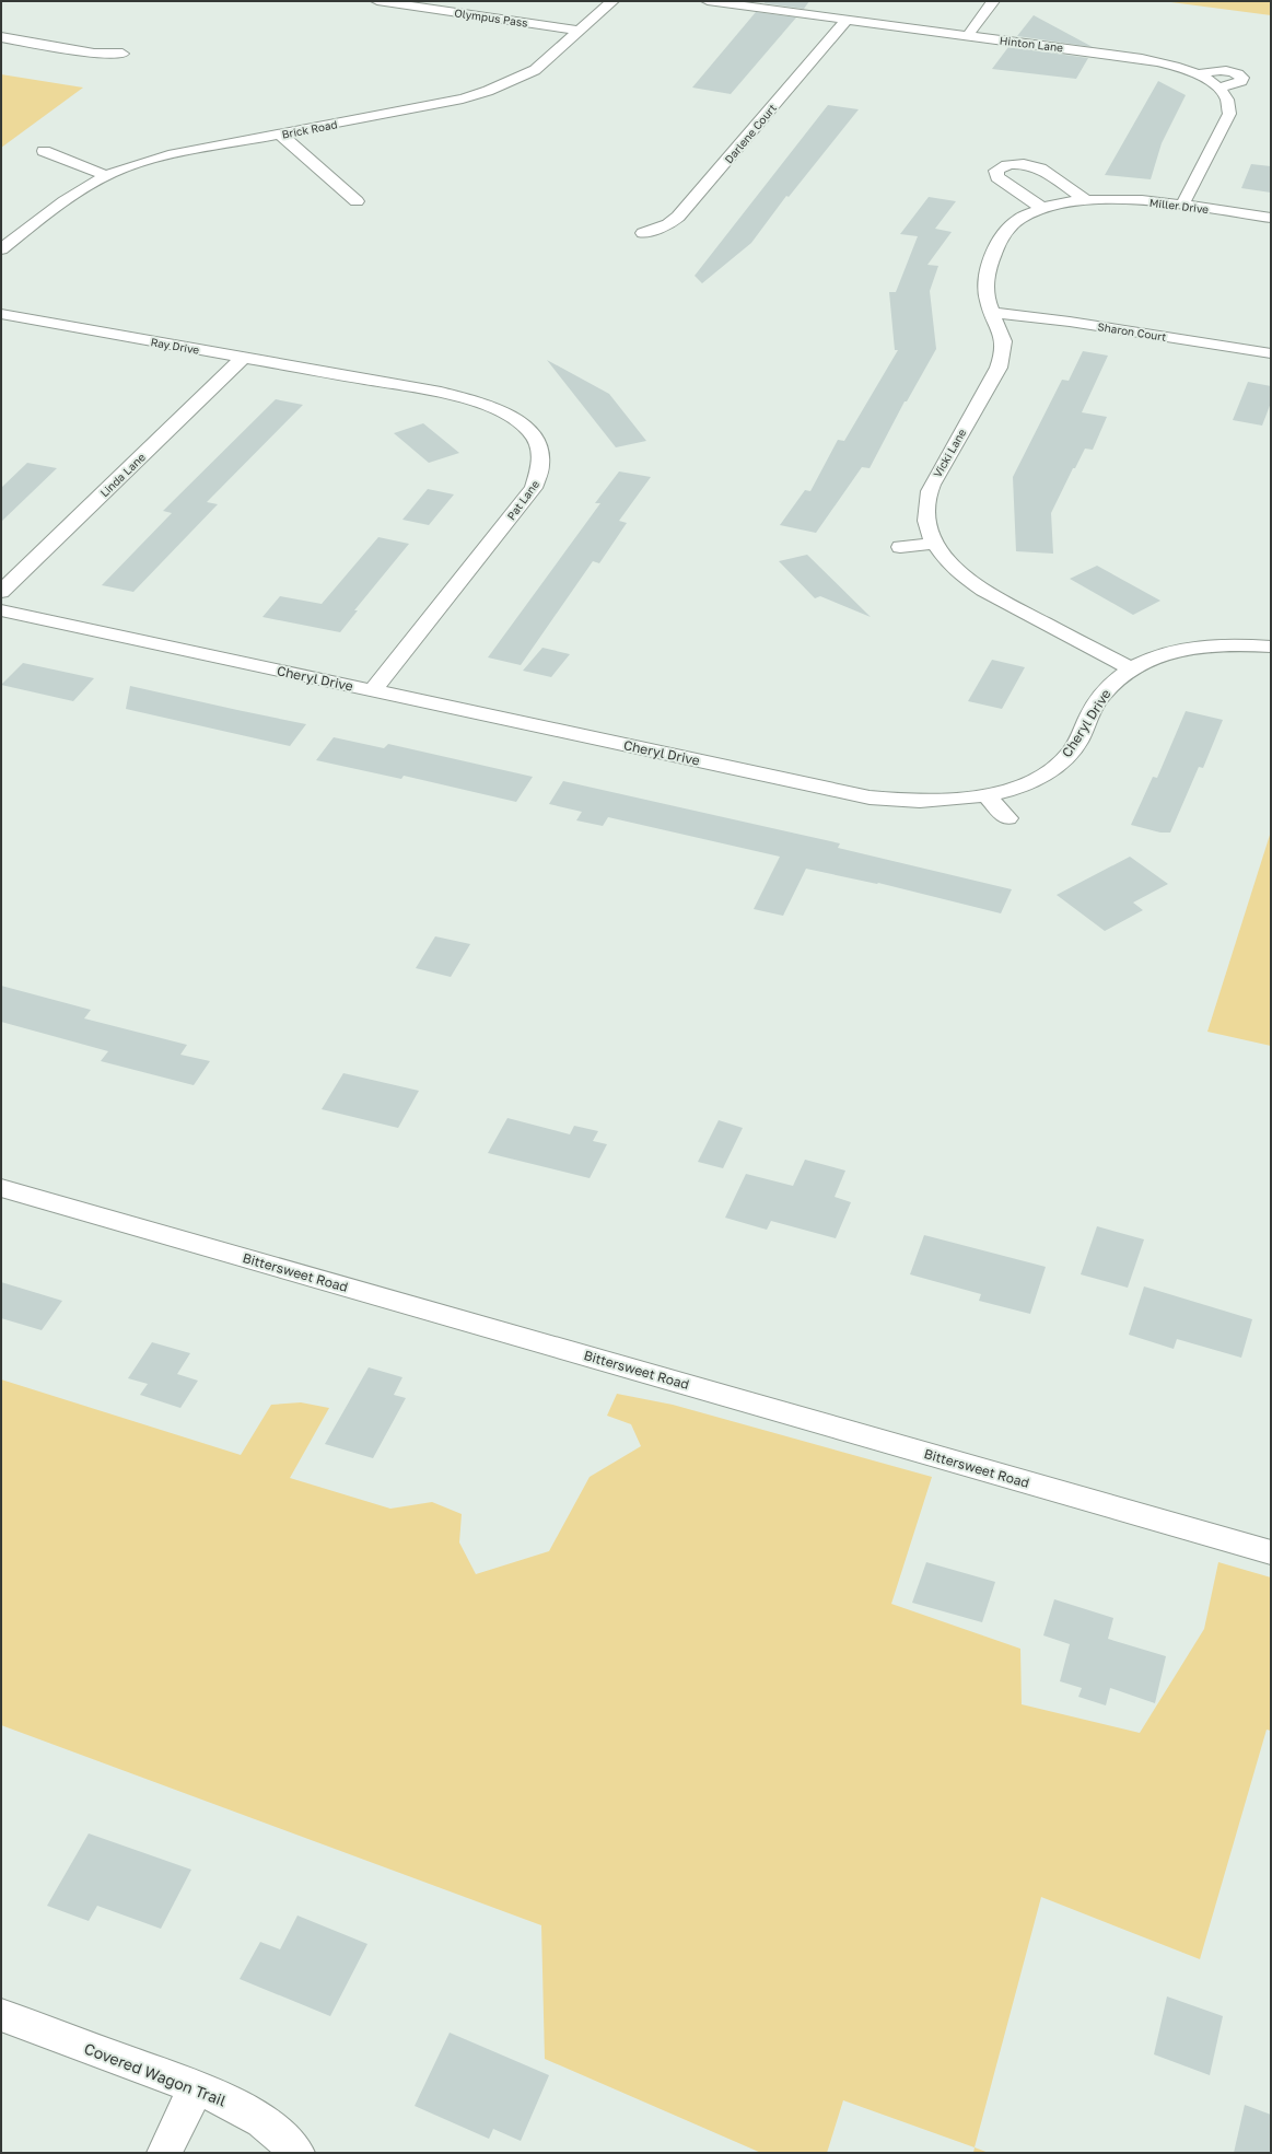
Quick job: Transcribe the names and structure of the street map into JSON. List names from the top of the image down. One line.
{"streets":{"street":["Olympus Pass","Hinton Lane","Brick Road","Darlene Court","Miller Drive","Sharon Court","Ray Drive","Vicki Lane","Linda Lane","Pat Lane","Cheryl Drive","Bittersweet Road","Covered Wagon Trail"]},"crossings":[["Olympus Pass","Brick Road"],["Hinton Lane","Darlene Court"],["Miller Drive","Vicki Lane"],["Sharon Court","Vicki Lane"],["Ray Drive","Linda Lane"],["Ray Drive","Pat Lane"],["Vicki Lane","Cheryl Drive"],["Pat Lane","Cheryl Drive"]]}
